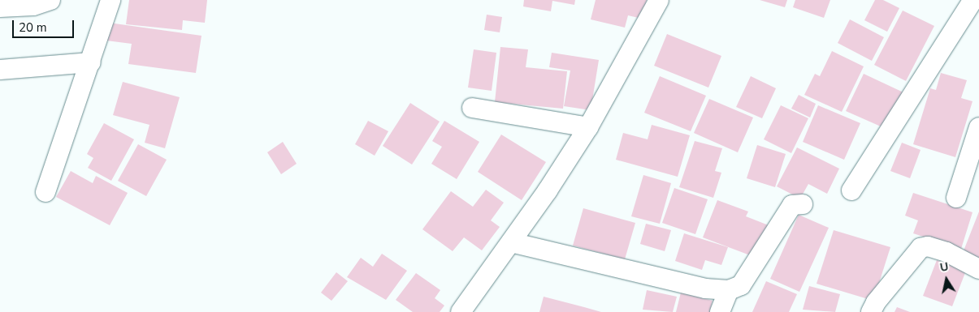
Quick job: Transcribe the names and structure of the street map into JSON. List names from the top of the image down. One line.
{"scale_bar":"20 m","north":"top"}
